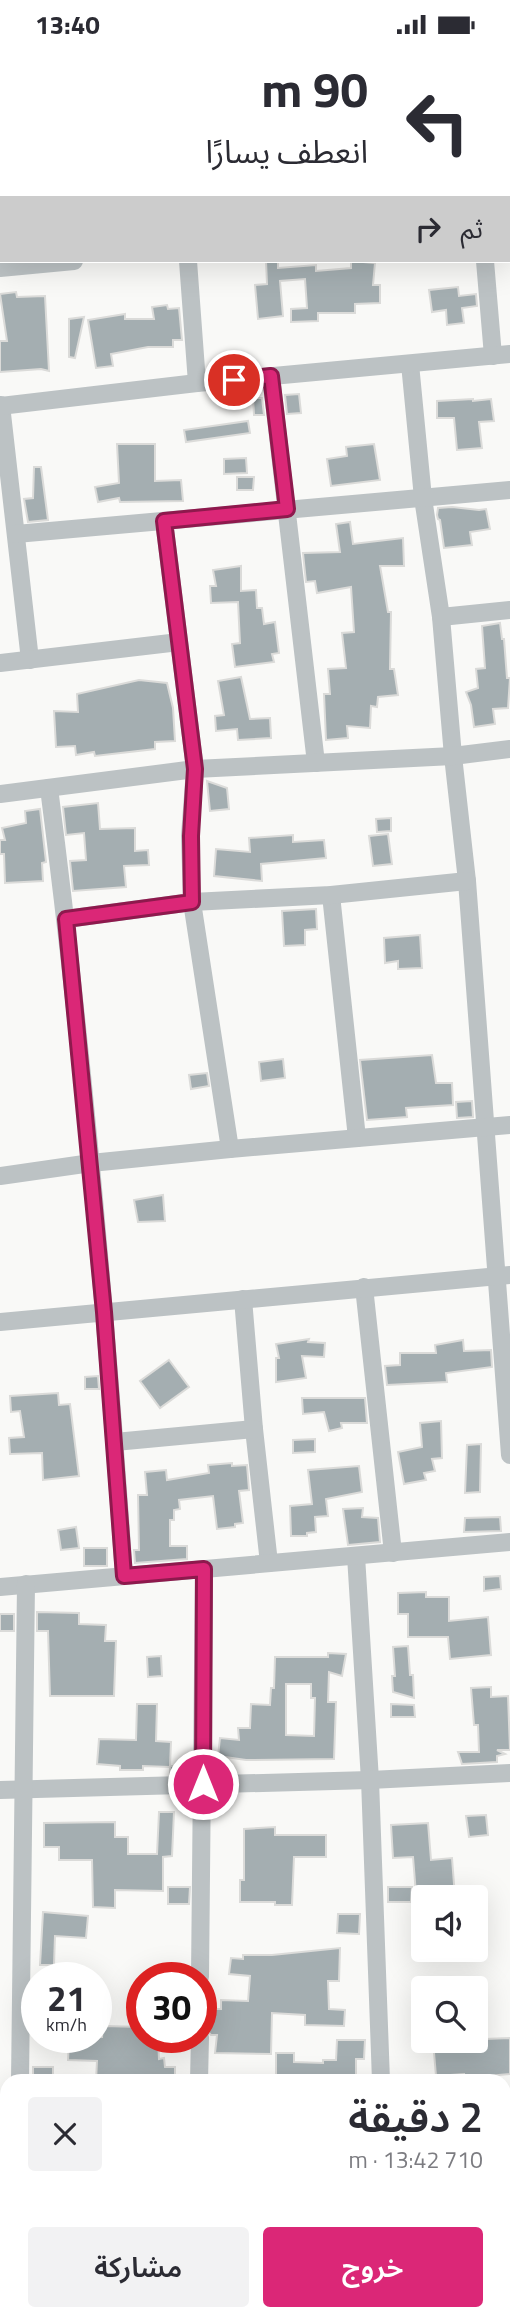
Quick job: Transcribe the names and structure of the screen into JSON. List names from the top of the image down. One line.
{"page":{"status":"13:40","turn":["90 m","انعطف يسارًا"],"then":"ثم","speed":"21 km/h","limit":"30","heading":["2 دقيقة","710 m · 13:42"],"buttons":["خروج","مشاركة"]}}
